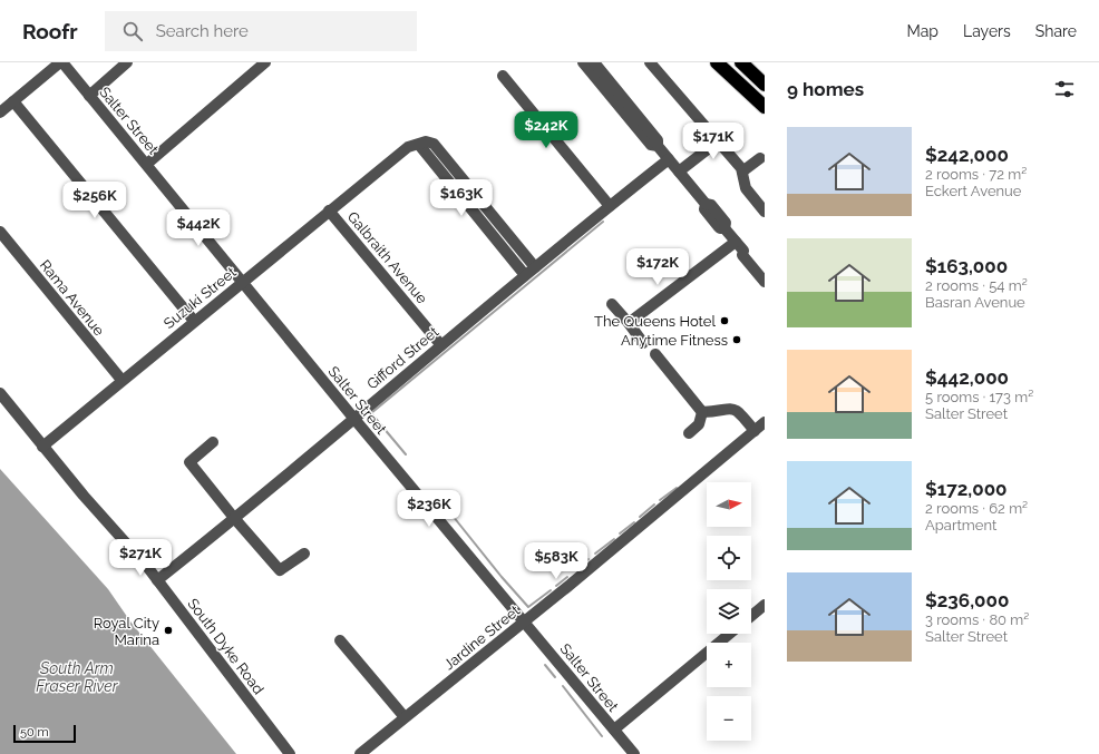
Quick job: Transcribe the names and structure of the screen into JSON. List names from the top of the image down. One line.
{"streets":{"street":["Salter Street","Galbraith Avenue","Rama Avenue","Suzuki Street","Gifford Street","Jardine Street","South Dyke Road"]},"crossings":[["Salter Street","Suzuki Street"],["Salter Street","Gifford Street"],["Salter Street","Jardine Street"],["Galbraith Avenue","Suzuki Street"],["Galbraith Avenue","Gifford Street"],["Rama Avenue","Suzuki Street"],["Suzuki Street","South Dyke Road"],["Gifford Street","South Dyke Road"]],"water":["South Arm Fraser River"],"places":["The Queens Hotel","Anytime Fitness","Royal City Marina"],"scale_bar":"50 m","north":"right","page":{"header":"Roofr","search":"Search here","nav":["Map","Layers","Share"],"heading":"9 homes","price":["$242K","$171K","$163K","$256K","$442K","$172K","$236K","$271K","$583K"],"list":[{"name":"$242,000","note":"2 rooms · 72 m² · Eckert Avenue"},{"name":"$163,000","note":"2 rooms · 54 m² · Basran Avenue"},{"name":"$442,000","note":"5 rooms · 173 m² · Salter Street"},{"name":"$172,000","note":"2 rooms · 62 m² · Apartment"},{"name":"$236,000","note":"3 rooms · 80 m² · Salter Street"}],"map_buttons":["+","−"],"scale":"50 m"}}
